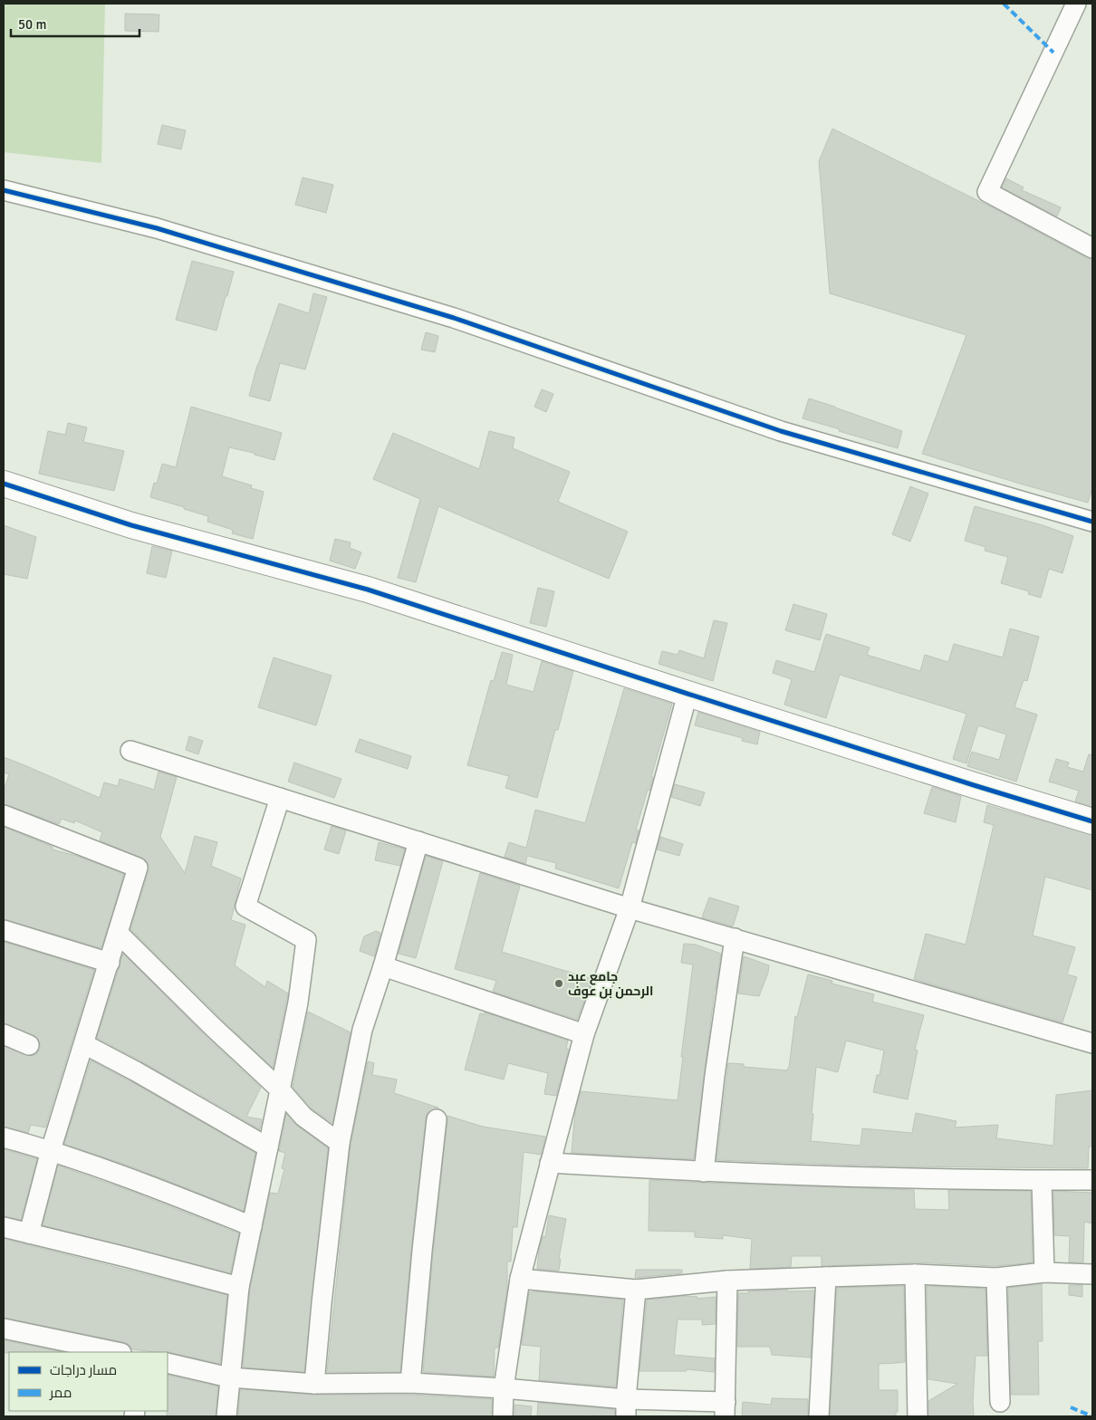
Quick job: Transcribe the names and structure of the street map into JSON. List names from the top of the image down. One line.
{"places":["جامع عبد الرحمن بن عوف"],"legend":["مسار دراجات","ممر"],"scale_bar":"50 m"}
